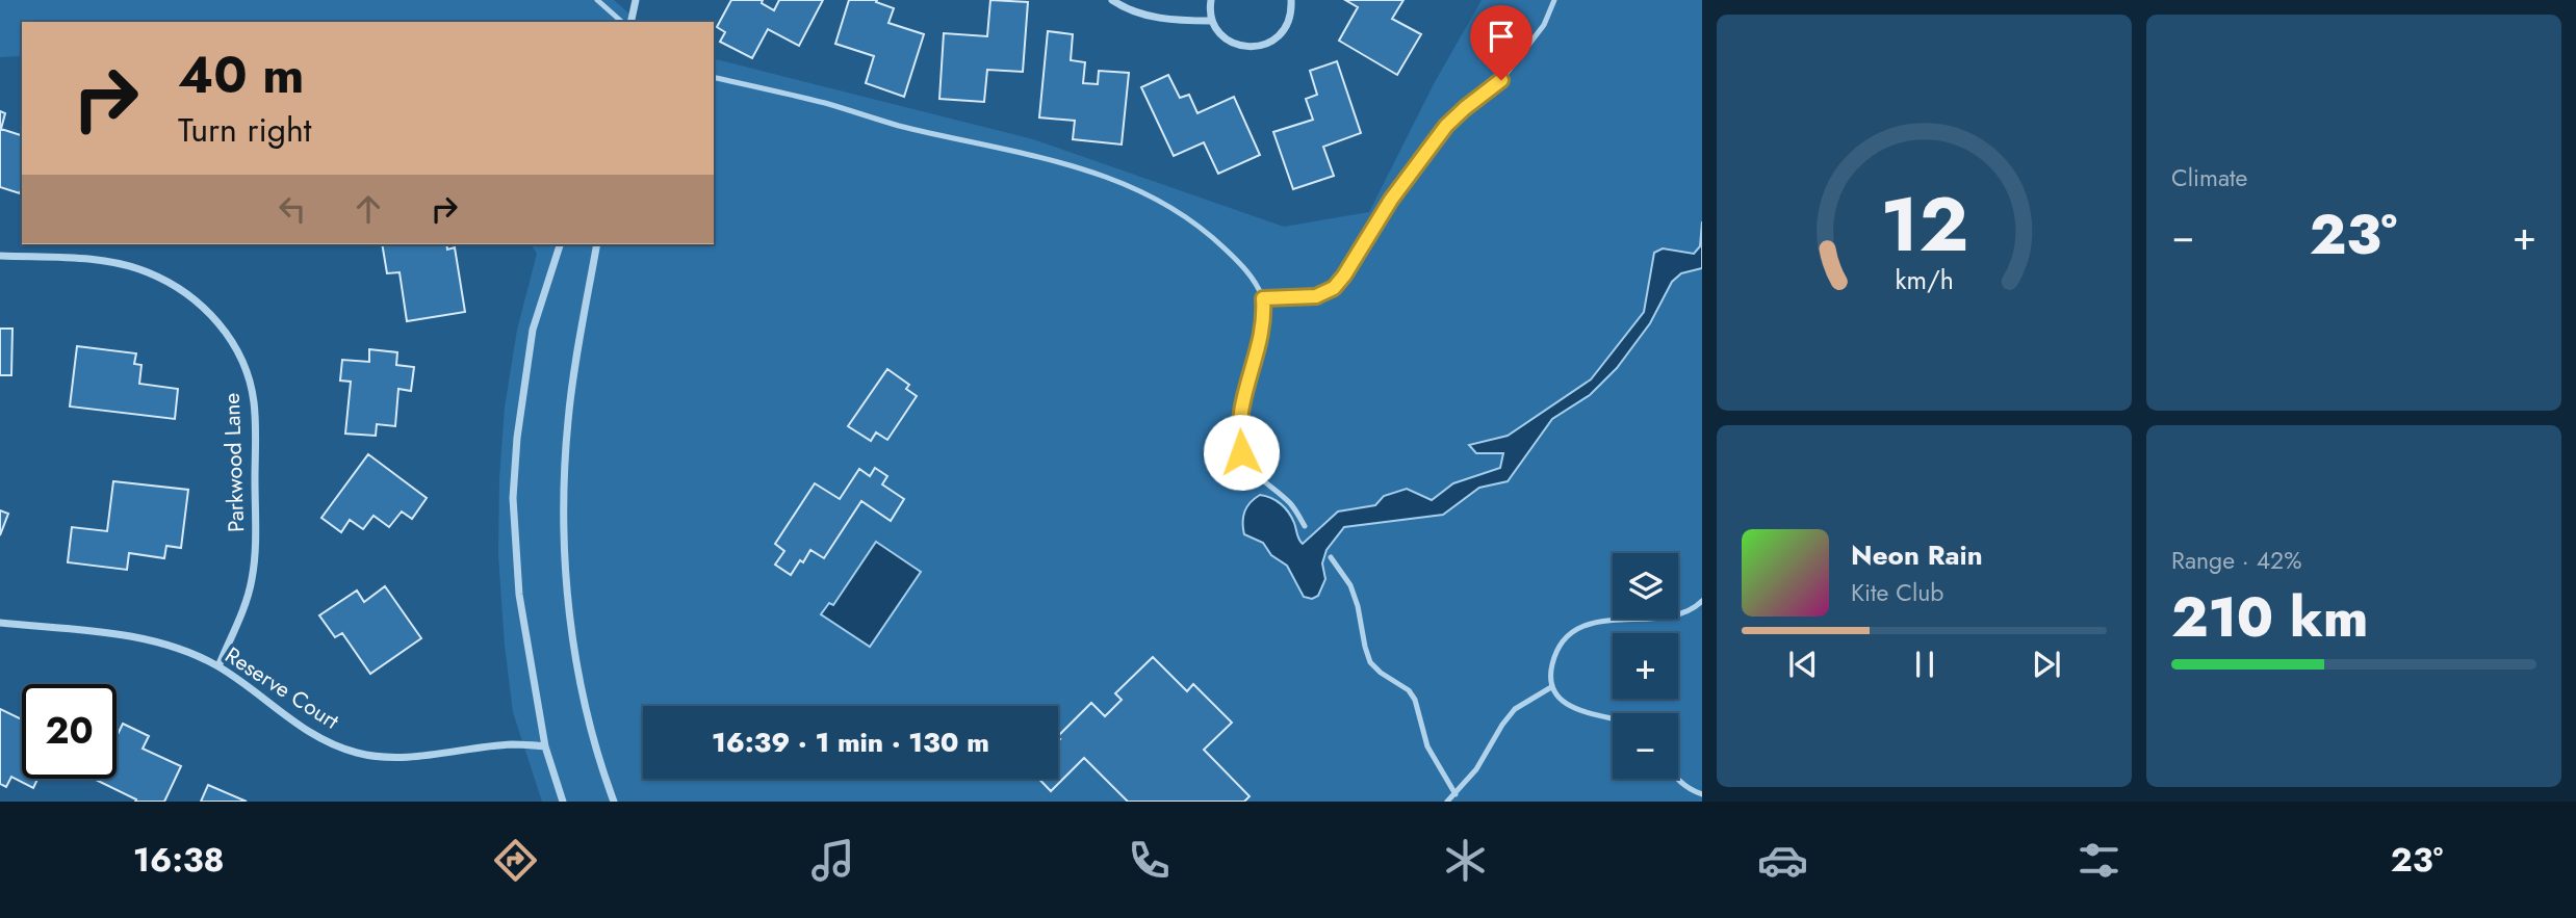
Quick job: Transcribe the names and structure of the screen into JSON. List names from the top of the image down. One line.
{"streets":{"street":["Parkwood Lane","Reserve Court"]},"crossings":[["Parkwood Lane","Reserve Court"]],"page":{"tile":["Climate",["Range · 42%","210 km"]],"turn":["40 m","Turn right"],"heat":["−","23°","+"],"song":["Neon Rain","Kite Club"],"map_buttons":["+","−"],"limit":"20","trip":"16:39 · 1 min · 130 m","tabs":["16:38","23°"],"gauge":["12","km/h"]}}
